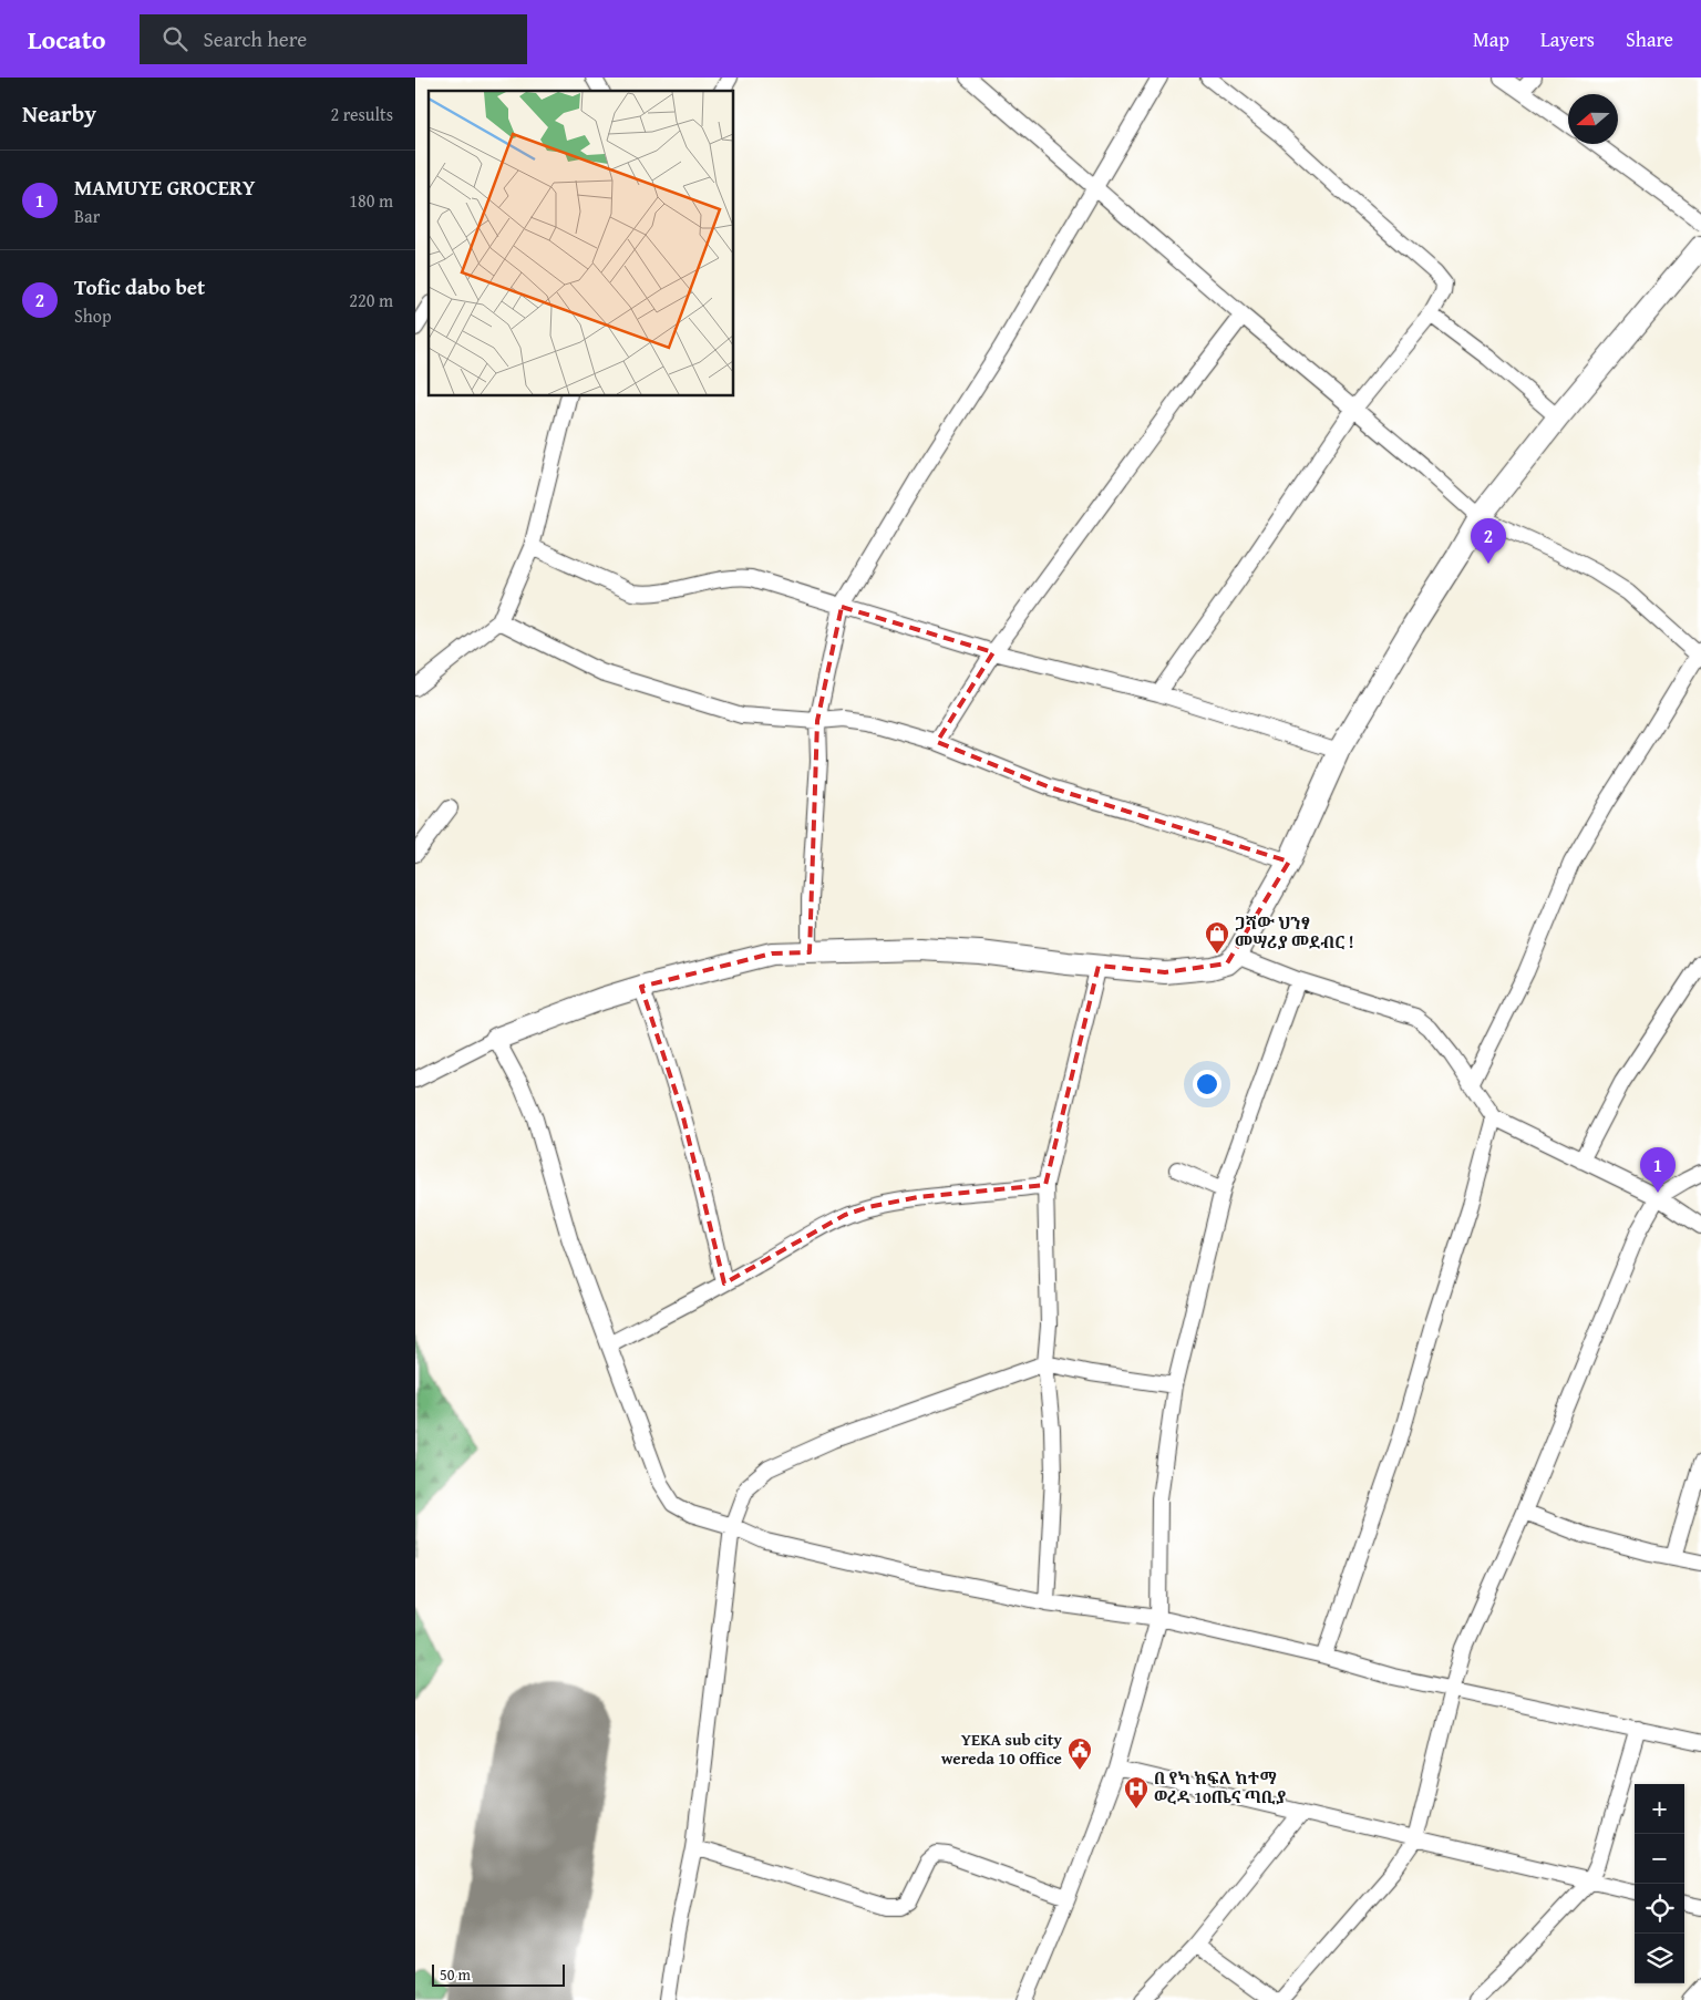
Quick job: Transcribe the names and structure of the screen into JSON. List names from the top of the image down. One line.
{"places":{"shop":["ጋሻው ህንፃ መሣሪያ መደብር !"],"public building":["YEKA sub city wereda 10 Office"],"hospital":["በ የካ ክፍለ ከተማ ወረዳ 10ጤና ጣቢያ"]},"scale_bar":"50 m","north":"left","page":{"header":"Locato","search":"Search here","nav":["Map","Layers","Share"],"heading":["Nearby","2 results"],"list":[{"mark":"1","name":"MAMUYE GROCERY","note":"Bar","value":"180 m"},{"mark":"2","name":"Tofic dabo bet","note":"Shop","value":"220 m"}],"pins":["2","1"],"map_buttons":["+","−"],"scale":"50 m"}}
